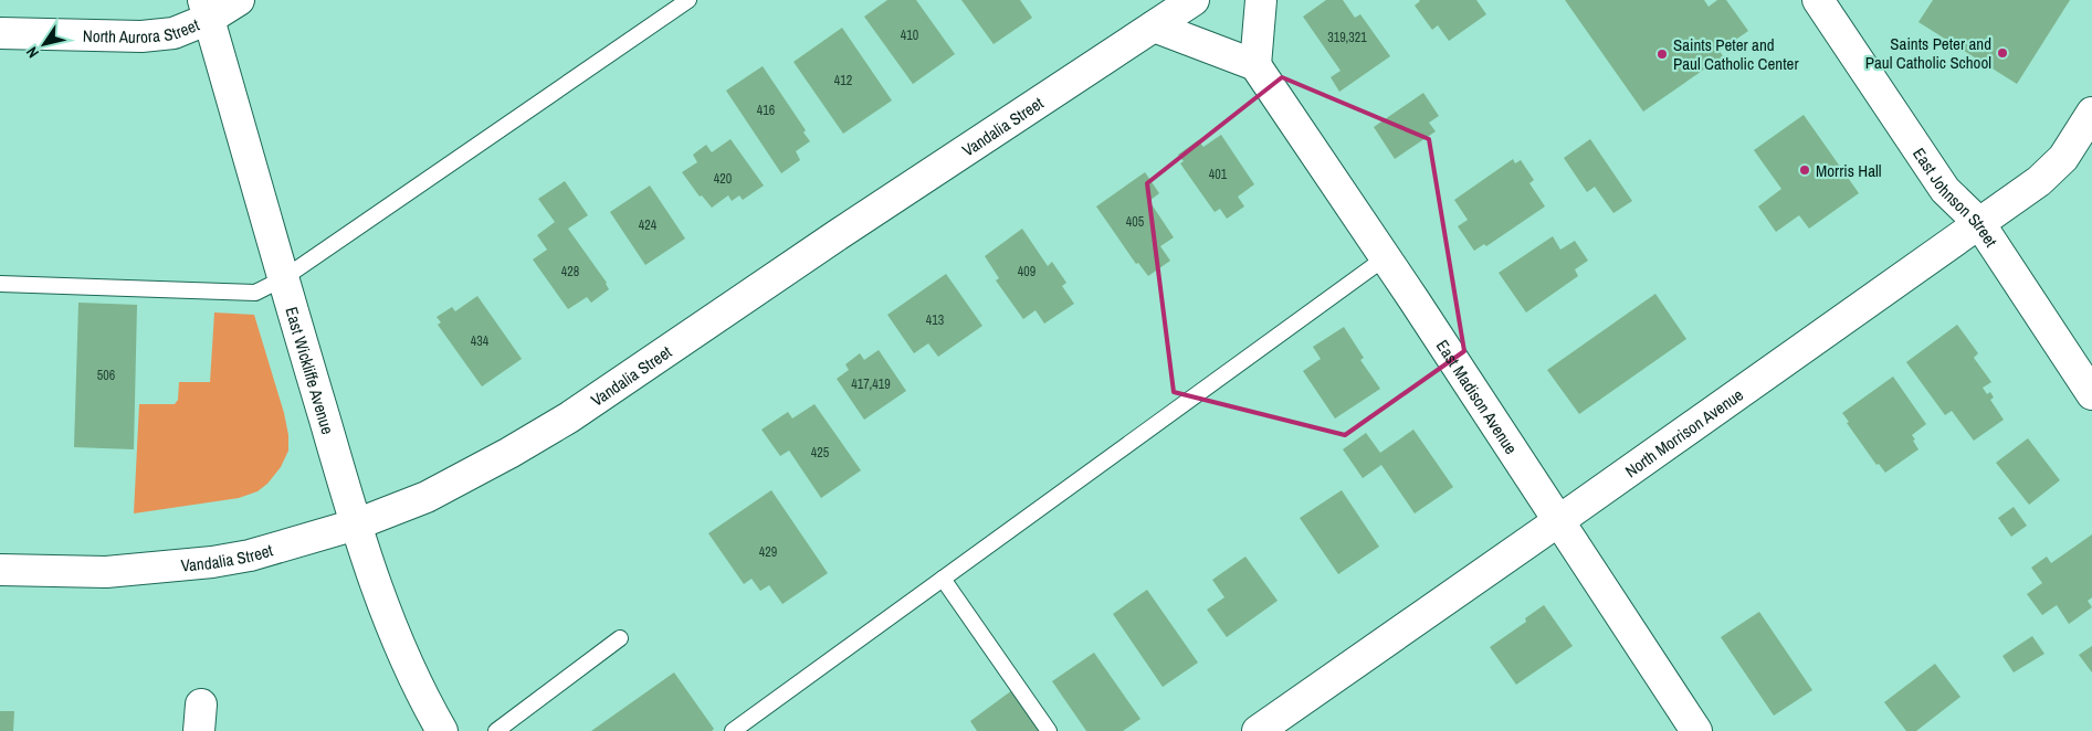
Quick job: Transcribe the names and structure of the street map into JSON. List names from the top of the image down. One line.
{"streets":{"street":["North Aurora Street","Vandalia Street","East Johnson Street","East Wickliffe Avenue","East Madison Avenue","North Morrison Avenue"]},"crossings":[["North Aurora Street","East Wickliffe Avenue"],["Vandalia Street","East Wickliffe Avenue"],["East Johnson Street","North Morrison Avenue"],["East Madison Avenue","North Morrison Avenue"]],"places":["Saints Peter and Paul Catholic School","Saints Peter and Paul Catholic Center","Morris Hall"],"house_numbers":["410","319,321","412","416","401","420","405","424","428","409","413","434","506","417,419","425","429"],"north":"bottom left"}
